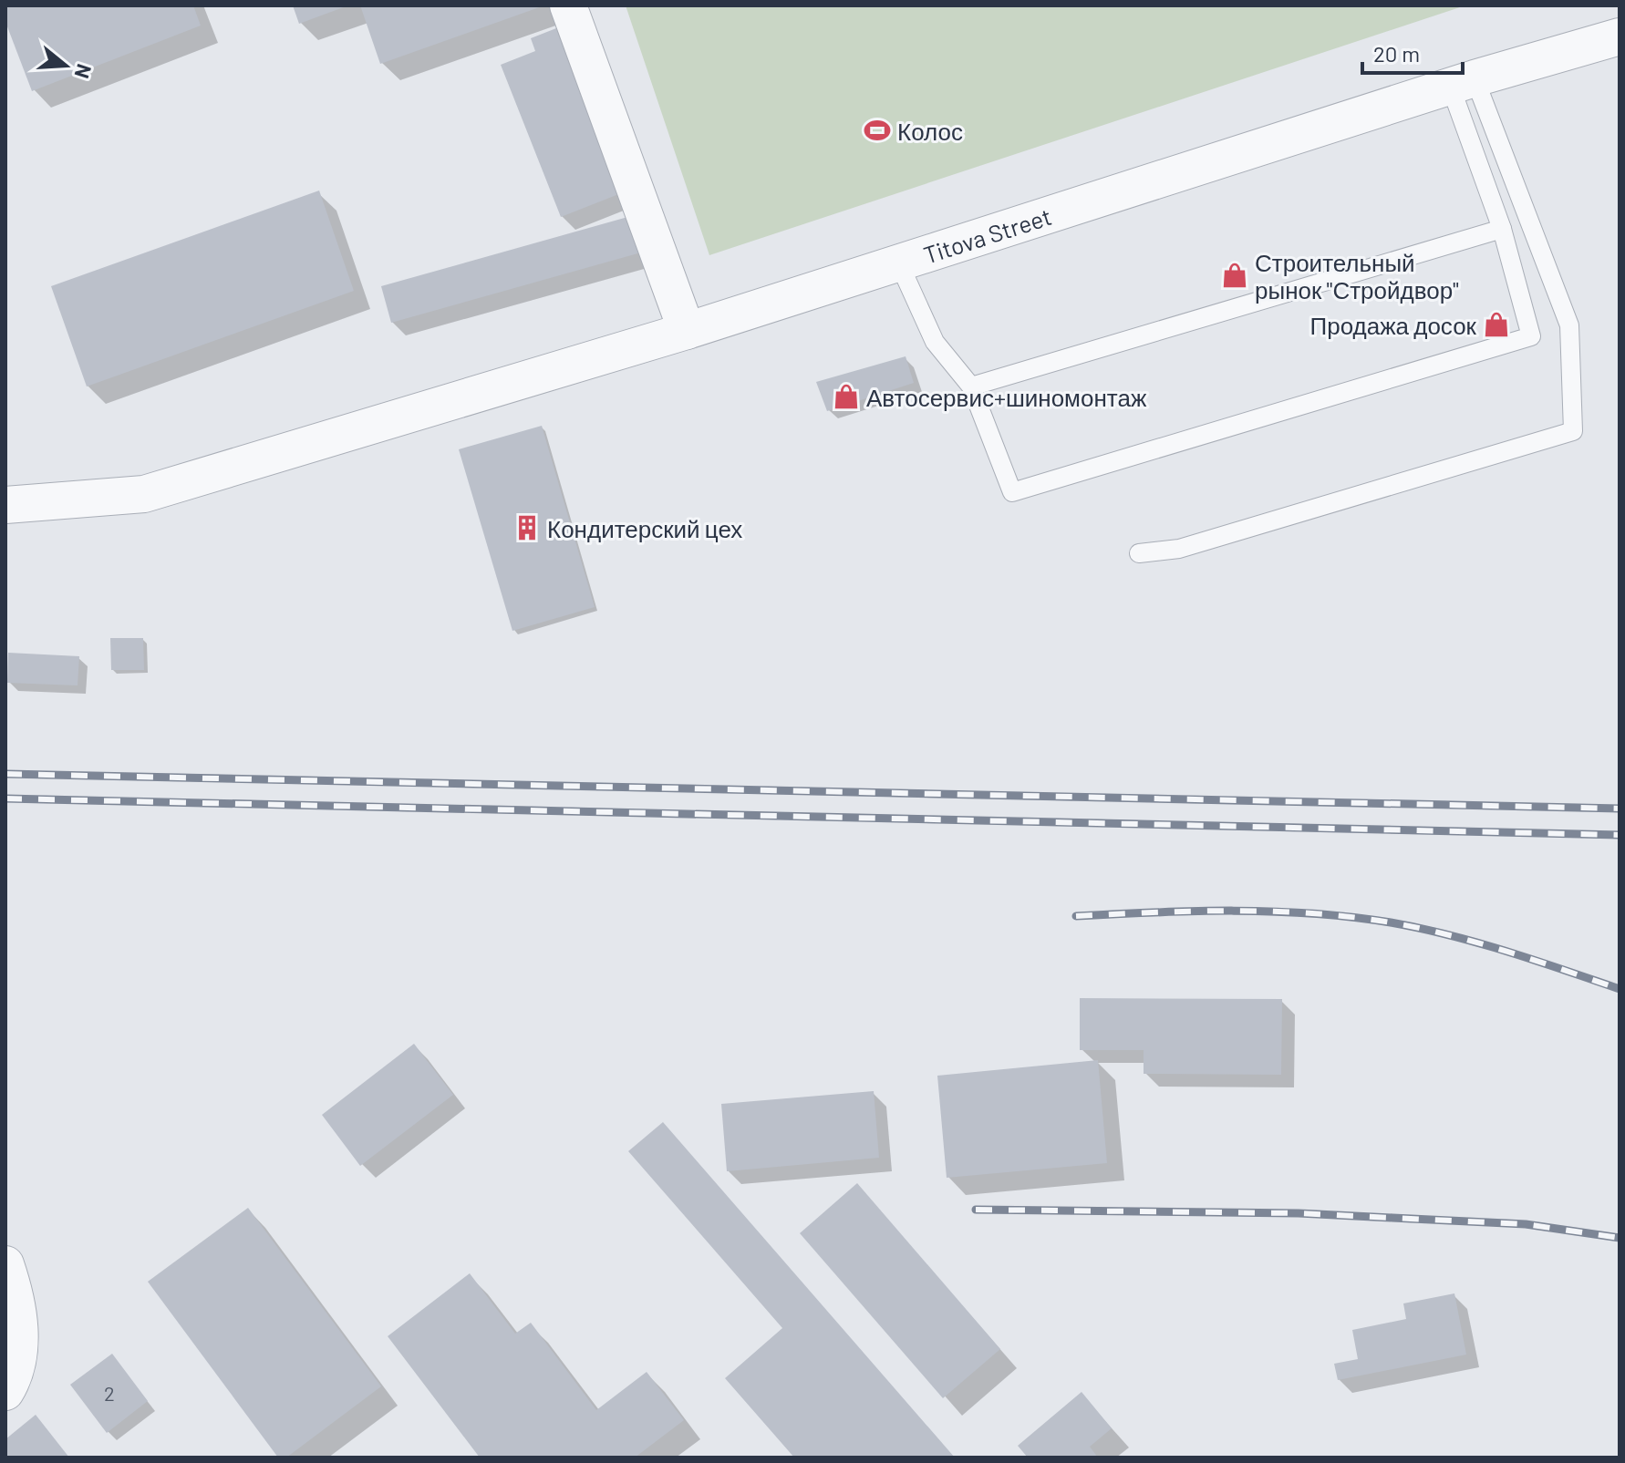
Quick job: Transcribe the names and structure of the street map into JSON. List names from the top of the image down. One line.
{"streets":{"street":["Titova Street"]},"places":{"sports":["Колос"],"shop":["Строительный рынок \"Стройдвор\"","Продажа досок","Автосервис+шиномонтаж"],"building":["Кондитерский цех"]},"house_numbers":["2"],"scale_bar":"20 m","north":"right"}
